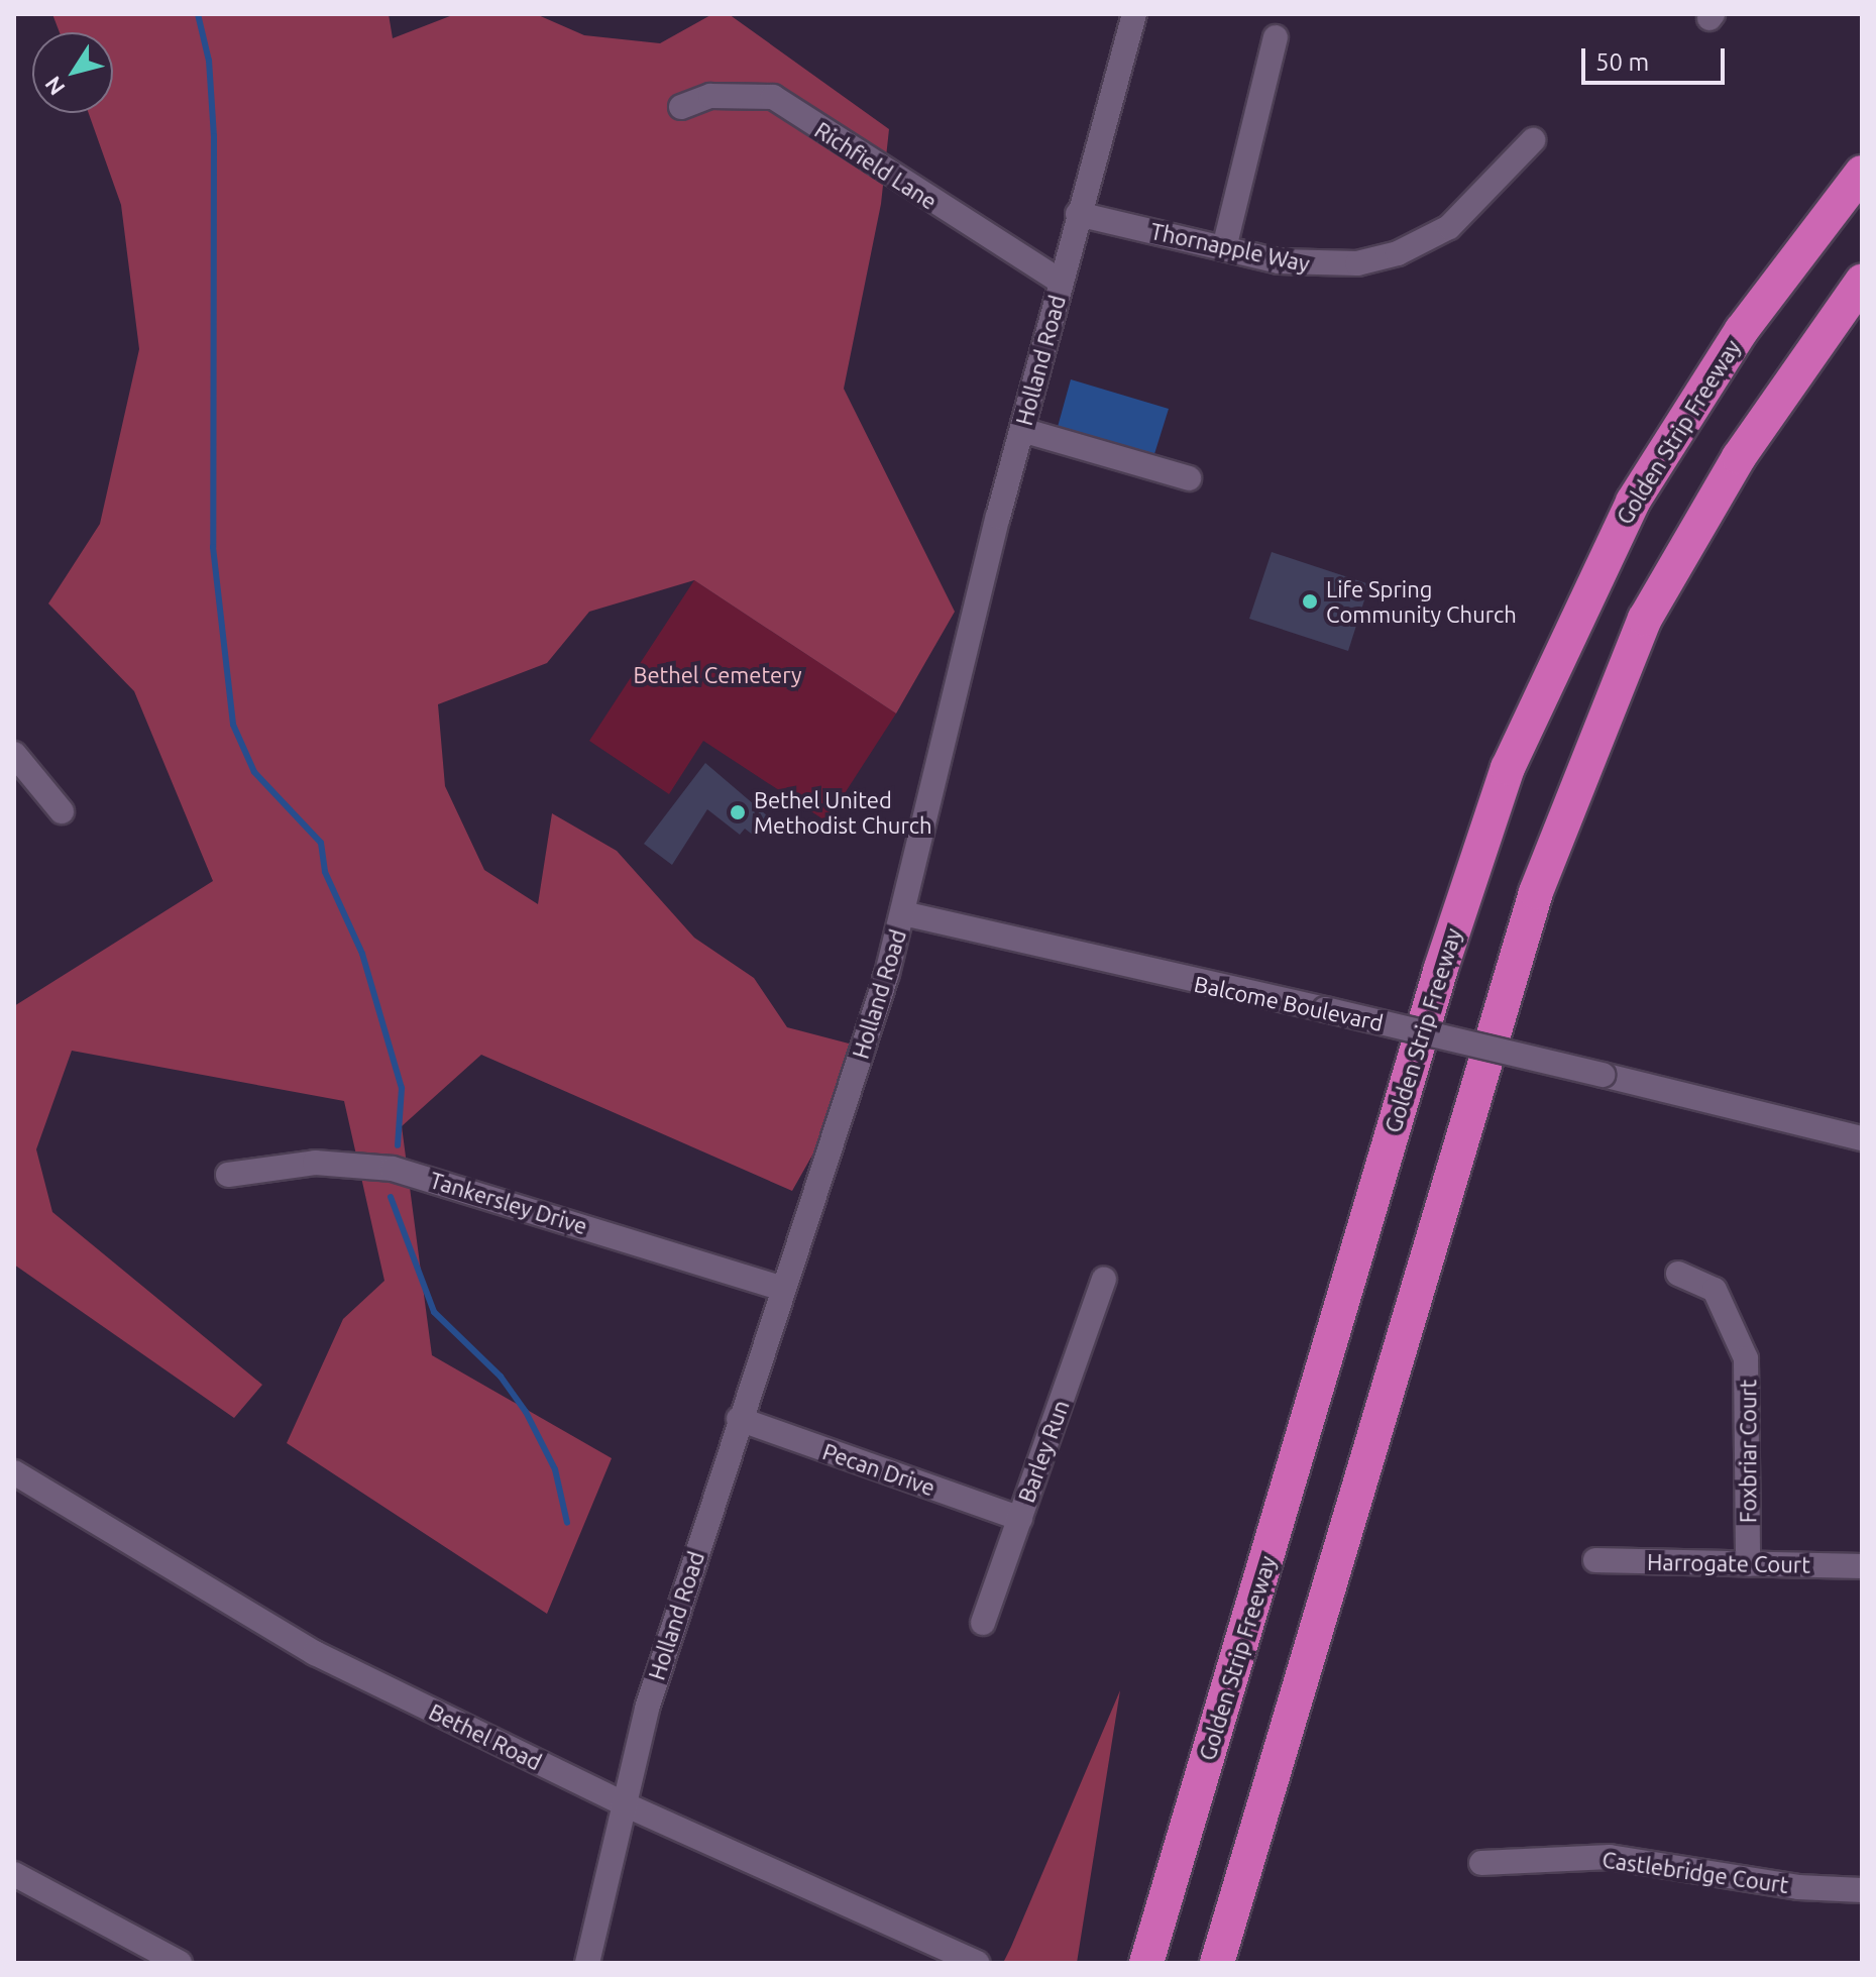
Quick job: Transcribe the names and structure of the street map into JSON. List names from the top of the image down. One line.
{"streets":{"highway":["Golden Strip Freeway"],"street":["Richfield Lane","Thornapple Way","Holland Road","Balcome Boulevard","Tankersley Drive","Barley Run","Foxbriar Court","Pecan Drive","Harrogate Court","Bethel Road","Castlebridge Court"]},"crossings":[["Richfield Lane","Holland Road"],["Thornapple Way","Holland Road"],["Holland Road","Balcome Boulevard"],["Holland Road","Tankersley Drive"],["Holland Road","Pecan Drive"],["Holland Road","Bethel Road"],["Barley Run","Pecan Drive"],["Foxbriar Court","Harrogate Court"]],"parks":["Bethel Cemetery"],"places":["Life Spring Community Church","Bethel United Methodist Church"],"scale_bar":"50 m","north":"bottom left"}
